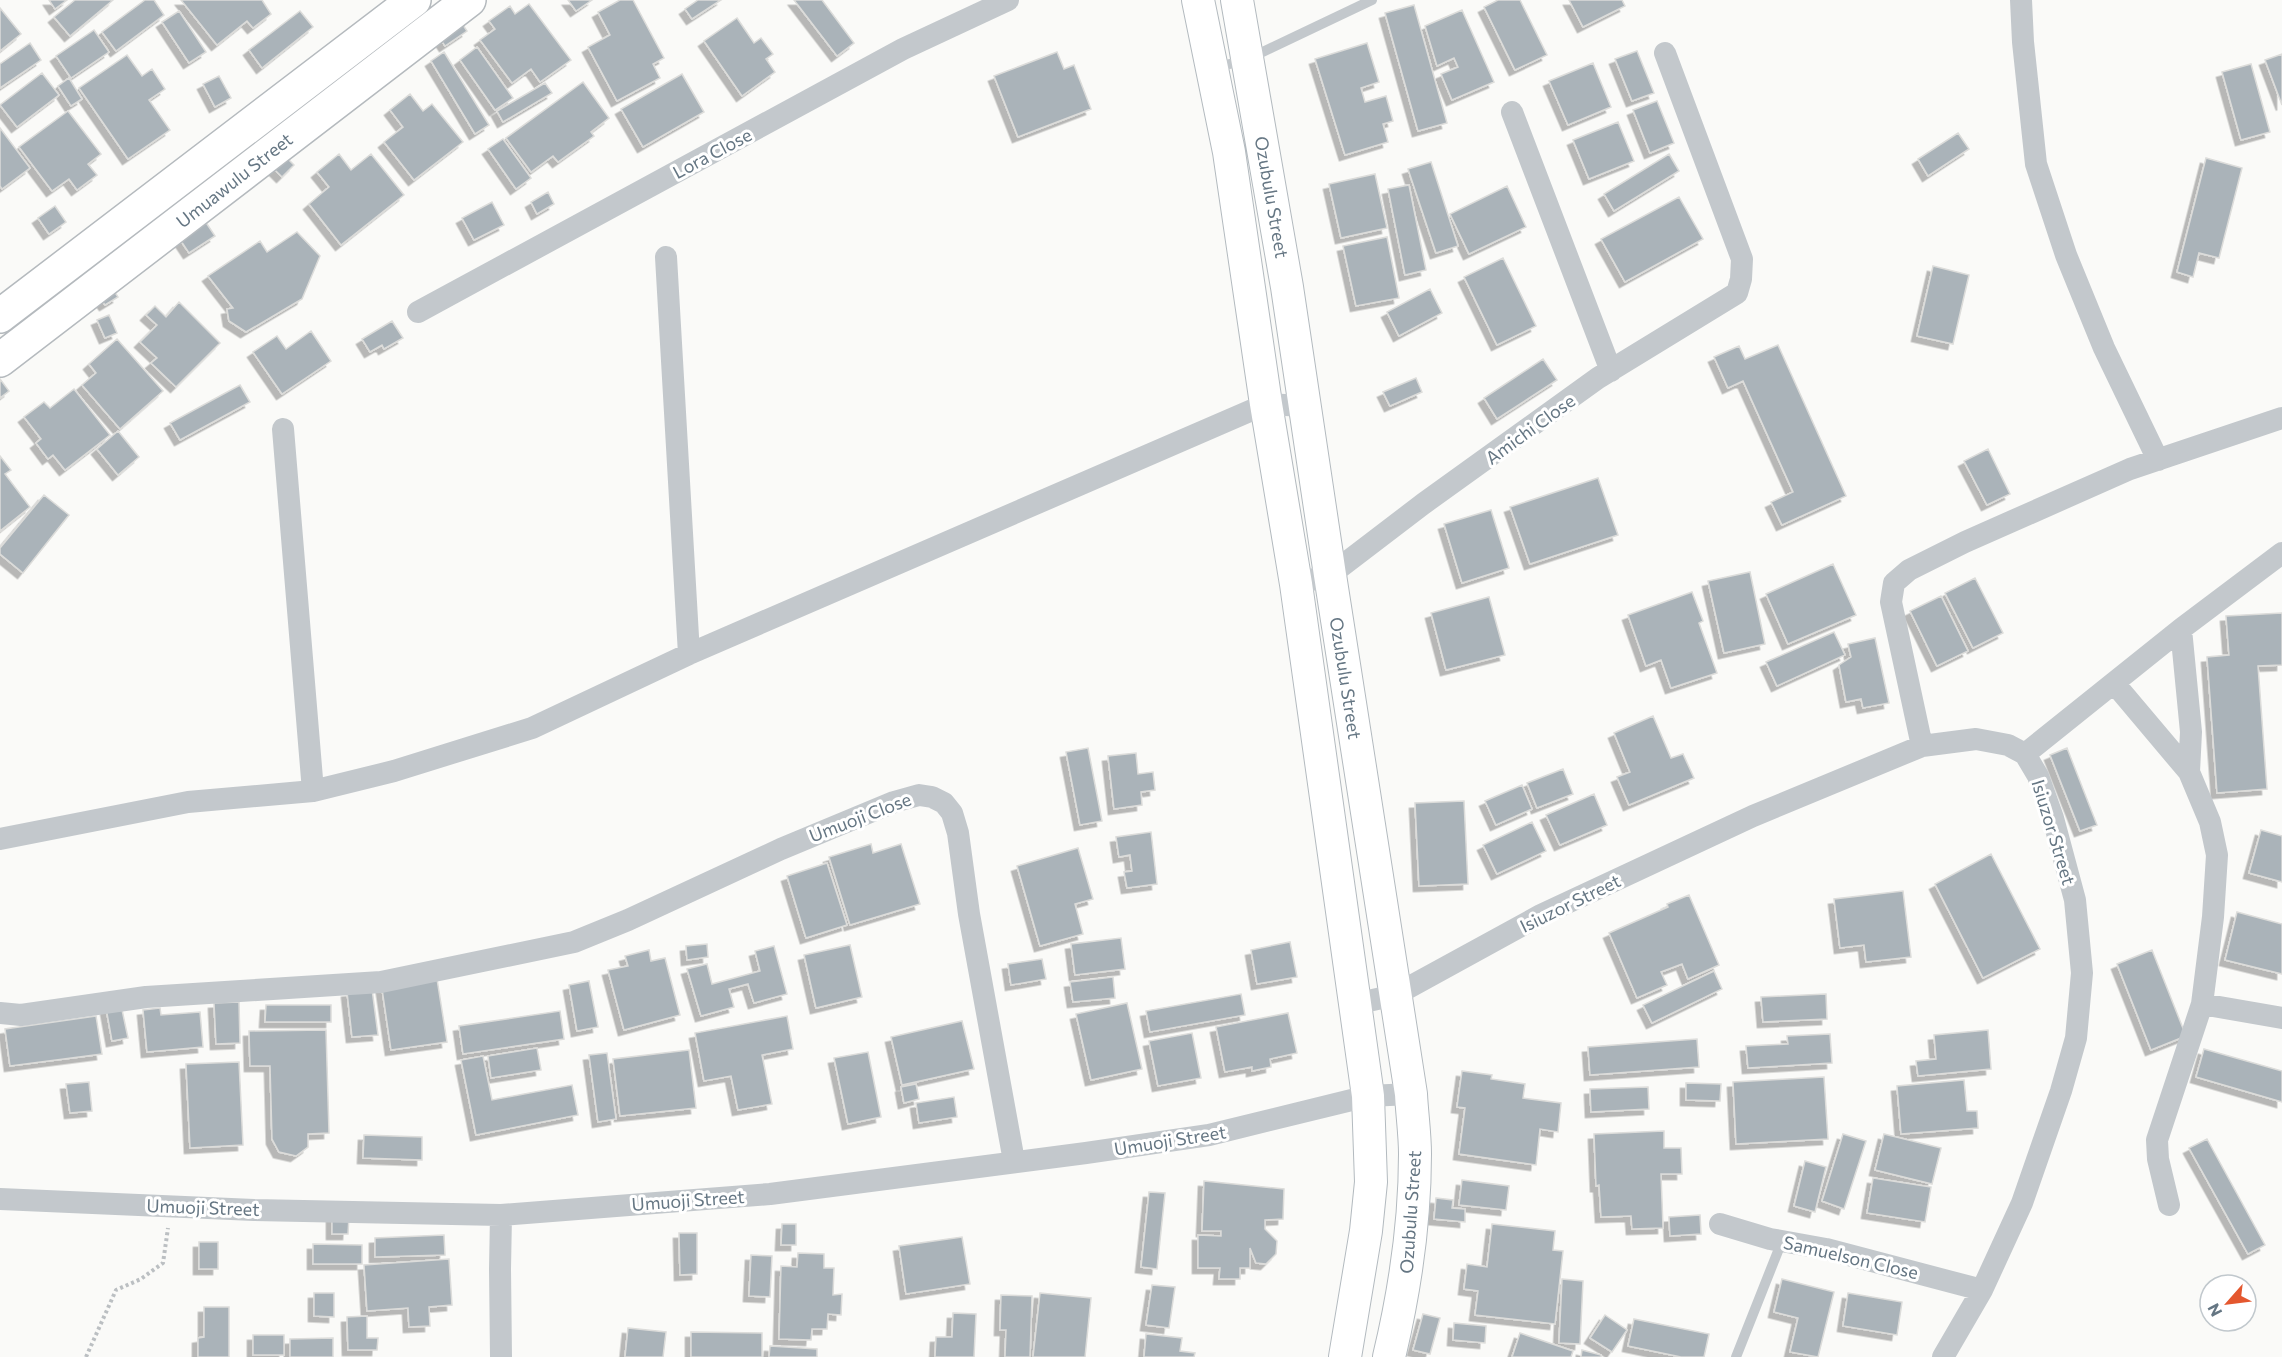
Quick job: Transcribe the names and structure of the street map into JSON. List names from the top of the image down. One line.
{"streets":{"main road":["Umuawulu Street","Ozubulu Street"],"street":["Lora Close","Amichi Close","Umuoji Close","Isiuzor Street","Umuoji Street","Samuelson Close"]},"crossings":[["Ozubulu Street","Amichi Close"],["Ozubulu Street","Isiuzor Street"],["Ozubulu Street","Umuoji Street"],["Umuoji Close","Umuoji Street"],["Isiuzor Street","Samuelson Close"]],"north":"bottom left"}
